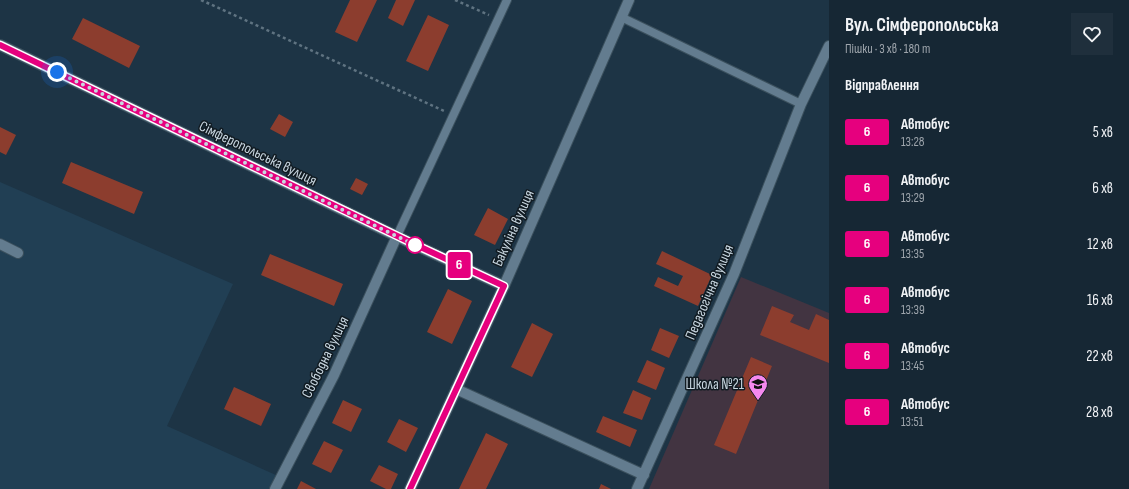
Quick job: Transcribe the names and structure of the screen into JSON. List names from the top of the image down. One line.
{"streets":{"street":["Сімферопольська вулиця","Бакуліна вулиця","Педагогічна вулиця","Свободна вулиця"]},"crossings":[["Сімферопольська вулиця","Бакуліна вулиця"],["Сімферопольська вулиця","Свободна вулиця"]],"places":{"school or university":["Школа №21"]},"lines":["bus line 6"],"page":{"on_map":"6","heading":[["Вул. Сімферопольська","Пішки · 3 хв · 180 m"],"Відправлення"],"list":[{"mark":"6","name":"Автобус","note":"13:28","value":"5 хв"},{"mark":"6","name":"Автобус","note":"13:29","value":"6 хв"},{"mark":"6","name":"Автобус","note":"13:35","value":"12 хв"},{"mark":"6","name":"Автобус","note":"13:39","value":"16 хв"},{"mark":"6","name":"Автобус","note":"13:45","value":"22 хв"},{"mark":"6","name":"Автобус","note":"13:51","value":"28 хв"}]}}
